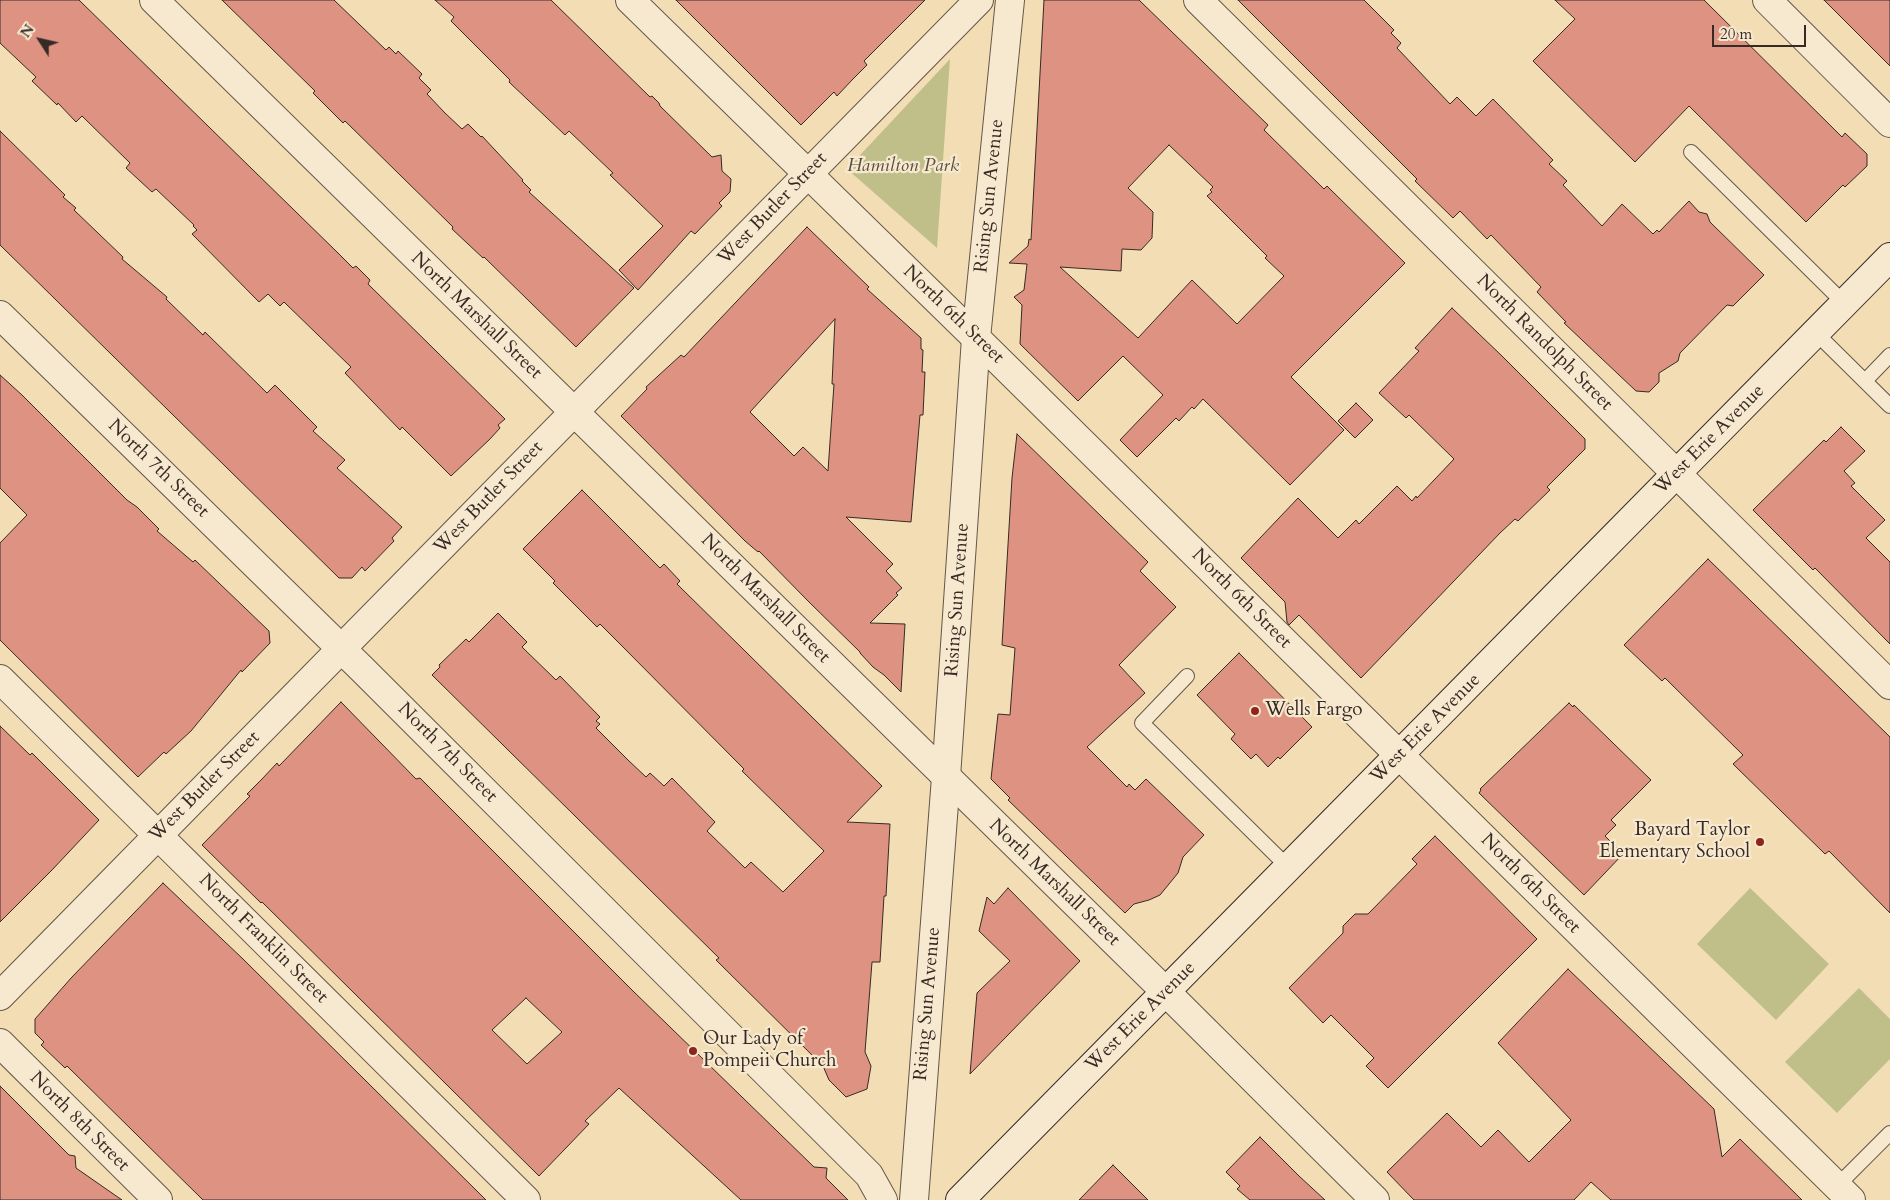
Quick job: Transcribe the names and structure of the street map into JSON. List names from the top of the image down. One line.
{"streets":{"street":["Rising Sun Avenue","West Butler Street","North 6th Street","North Marshall Street","North Randolph Street","West Erie Avenue","North 7th Street","North Franklin Street","North 8th Street"]},"crossings":[["Rising Sun Avenue","North 6th Street"],["Rising Sun Avenue","North Marshall Street"],["West Butler Street","North 6th Street"],["West Butler Street","North Marshall Street"],["West Butler Street","North 7th Street"],["West Butler Street","North Franklin Street"],["North 6th Street","West Erie Avenue"],["North Marshall Street","West Erie Avenue"],["North Randolph Street","West Erie Avenue"]],"parks":["Hamilton Park"],"places":["Wells Fargo","Bayard Taylor Elementary School","Our Lady of Pompeii Church"],"scale_bar":"20 m","north":"top left"}
